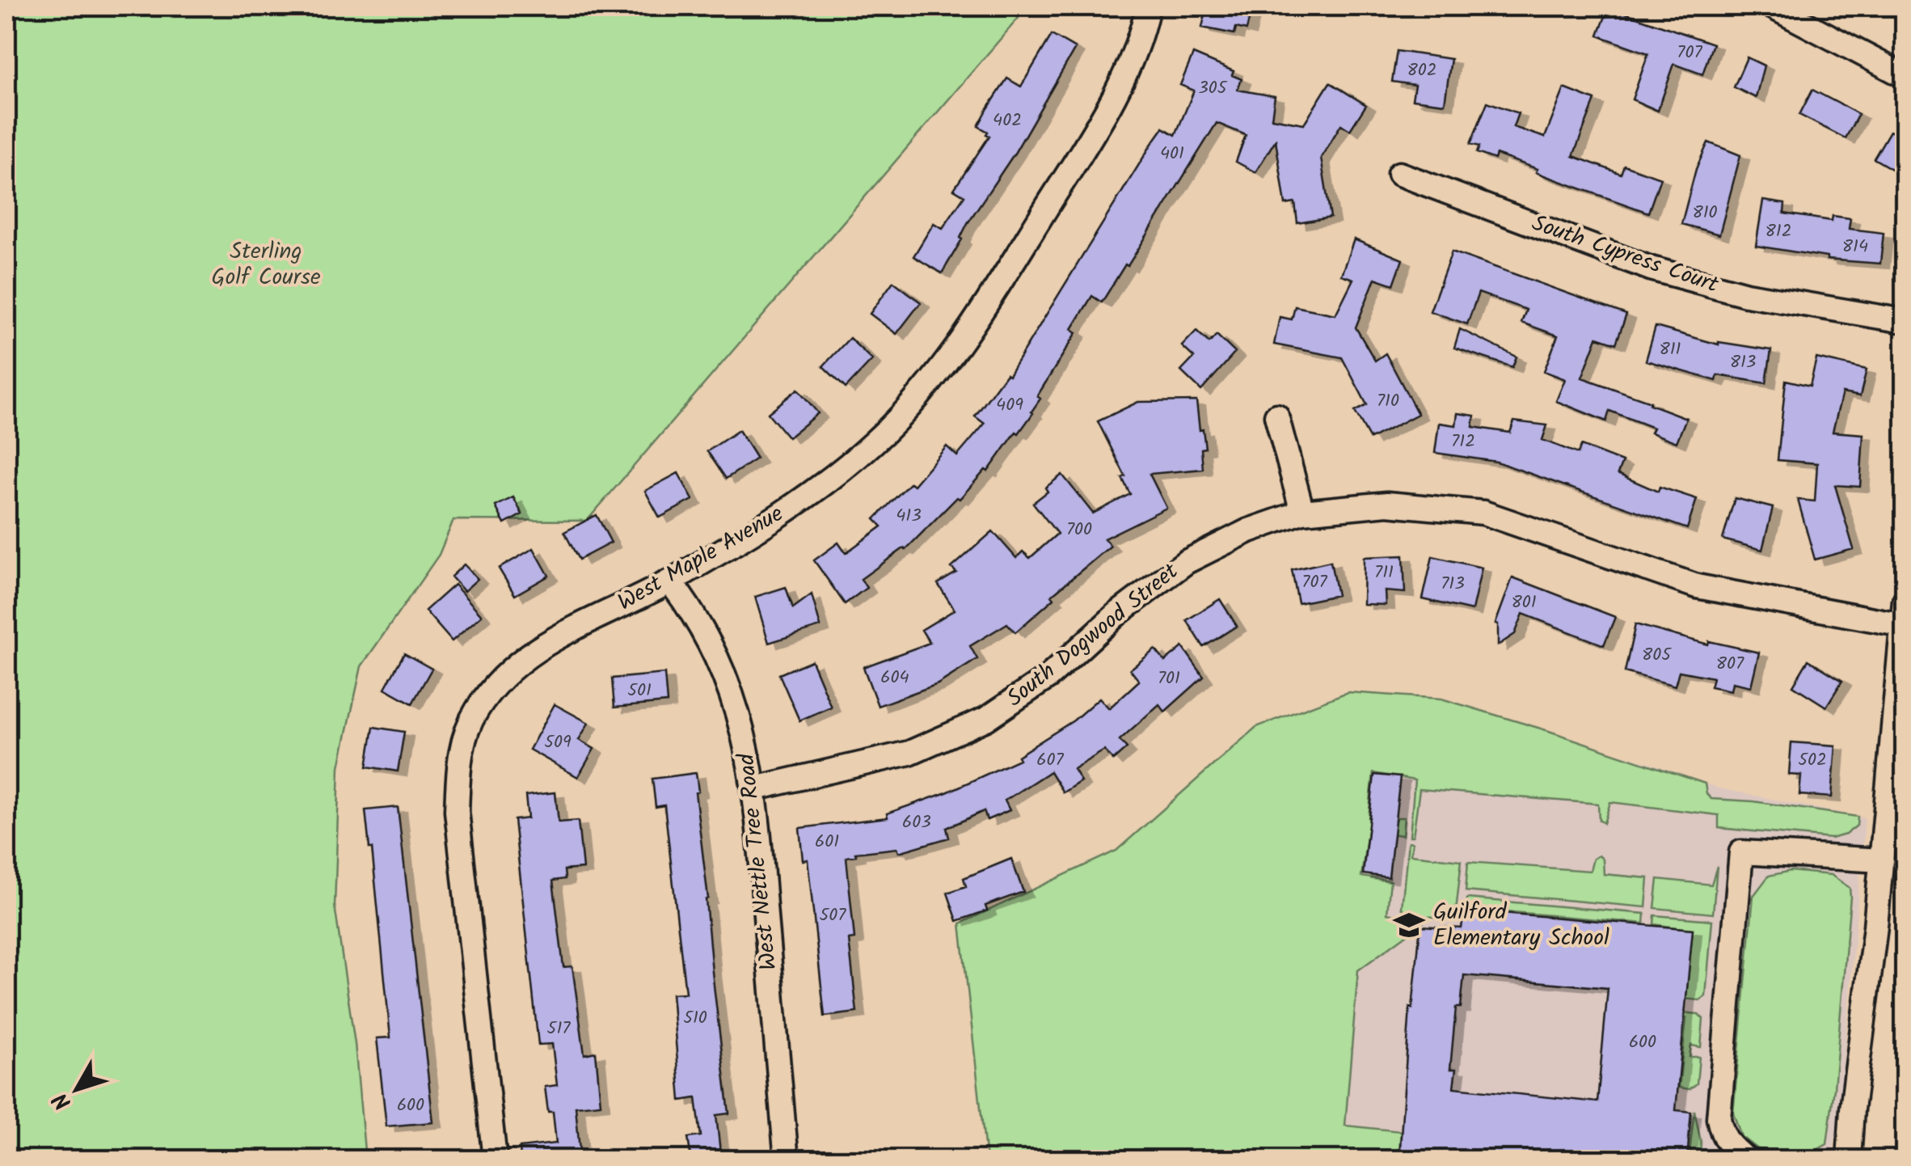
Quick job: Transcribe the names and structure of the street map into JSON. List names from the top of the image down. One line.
{"streets":{"street":["South Cypress Court","West Maple Avenue","South Dogwood Street","West Nettle Tree Road"]},"crossings":[["West Maple Avenue","West Nettle Tree Road"],["South Dogwood Street","West Nettle Tree Road"]],"parks":["Sterling Golf Course"],"places":{"school or university":["Guilford Elementary School"]},"house_numbers":["707","802","305","402","401","810","812","814","811","813","710","409","712","413","700","711","707","713","801","805","807","604","701","501","509","607","502","603","601","507","510","517","600","600"],"north":"bottom left"}
